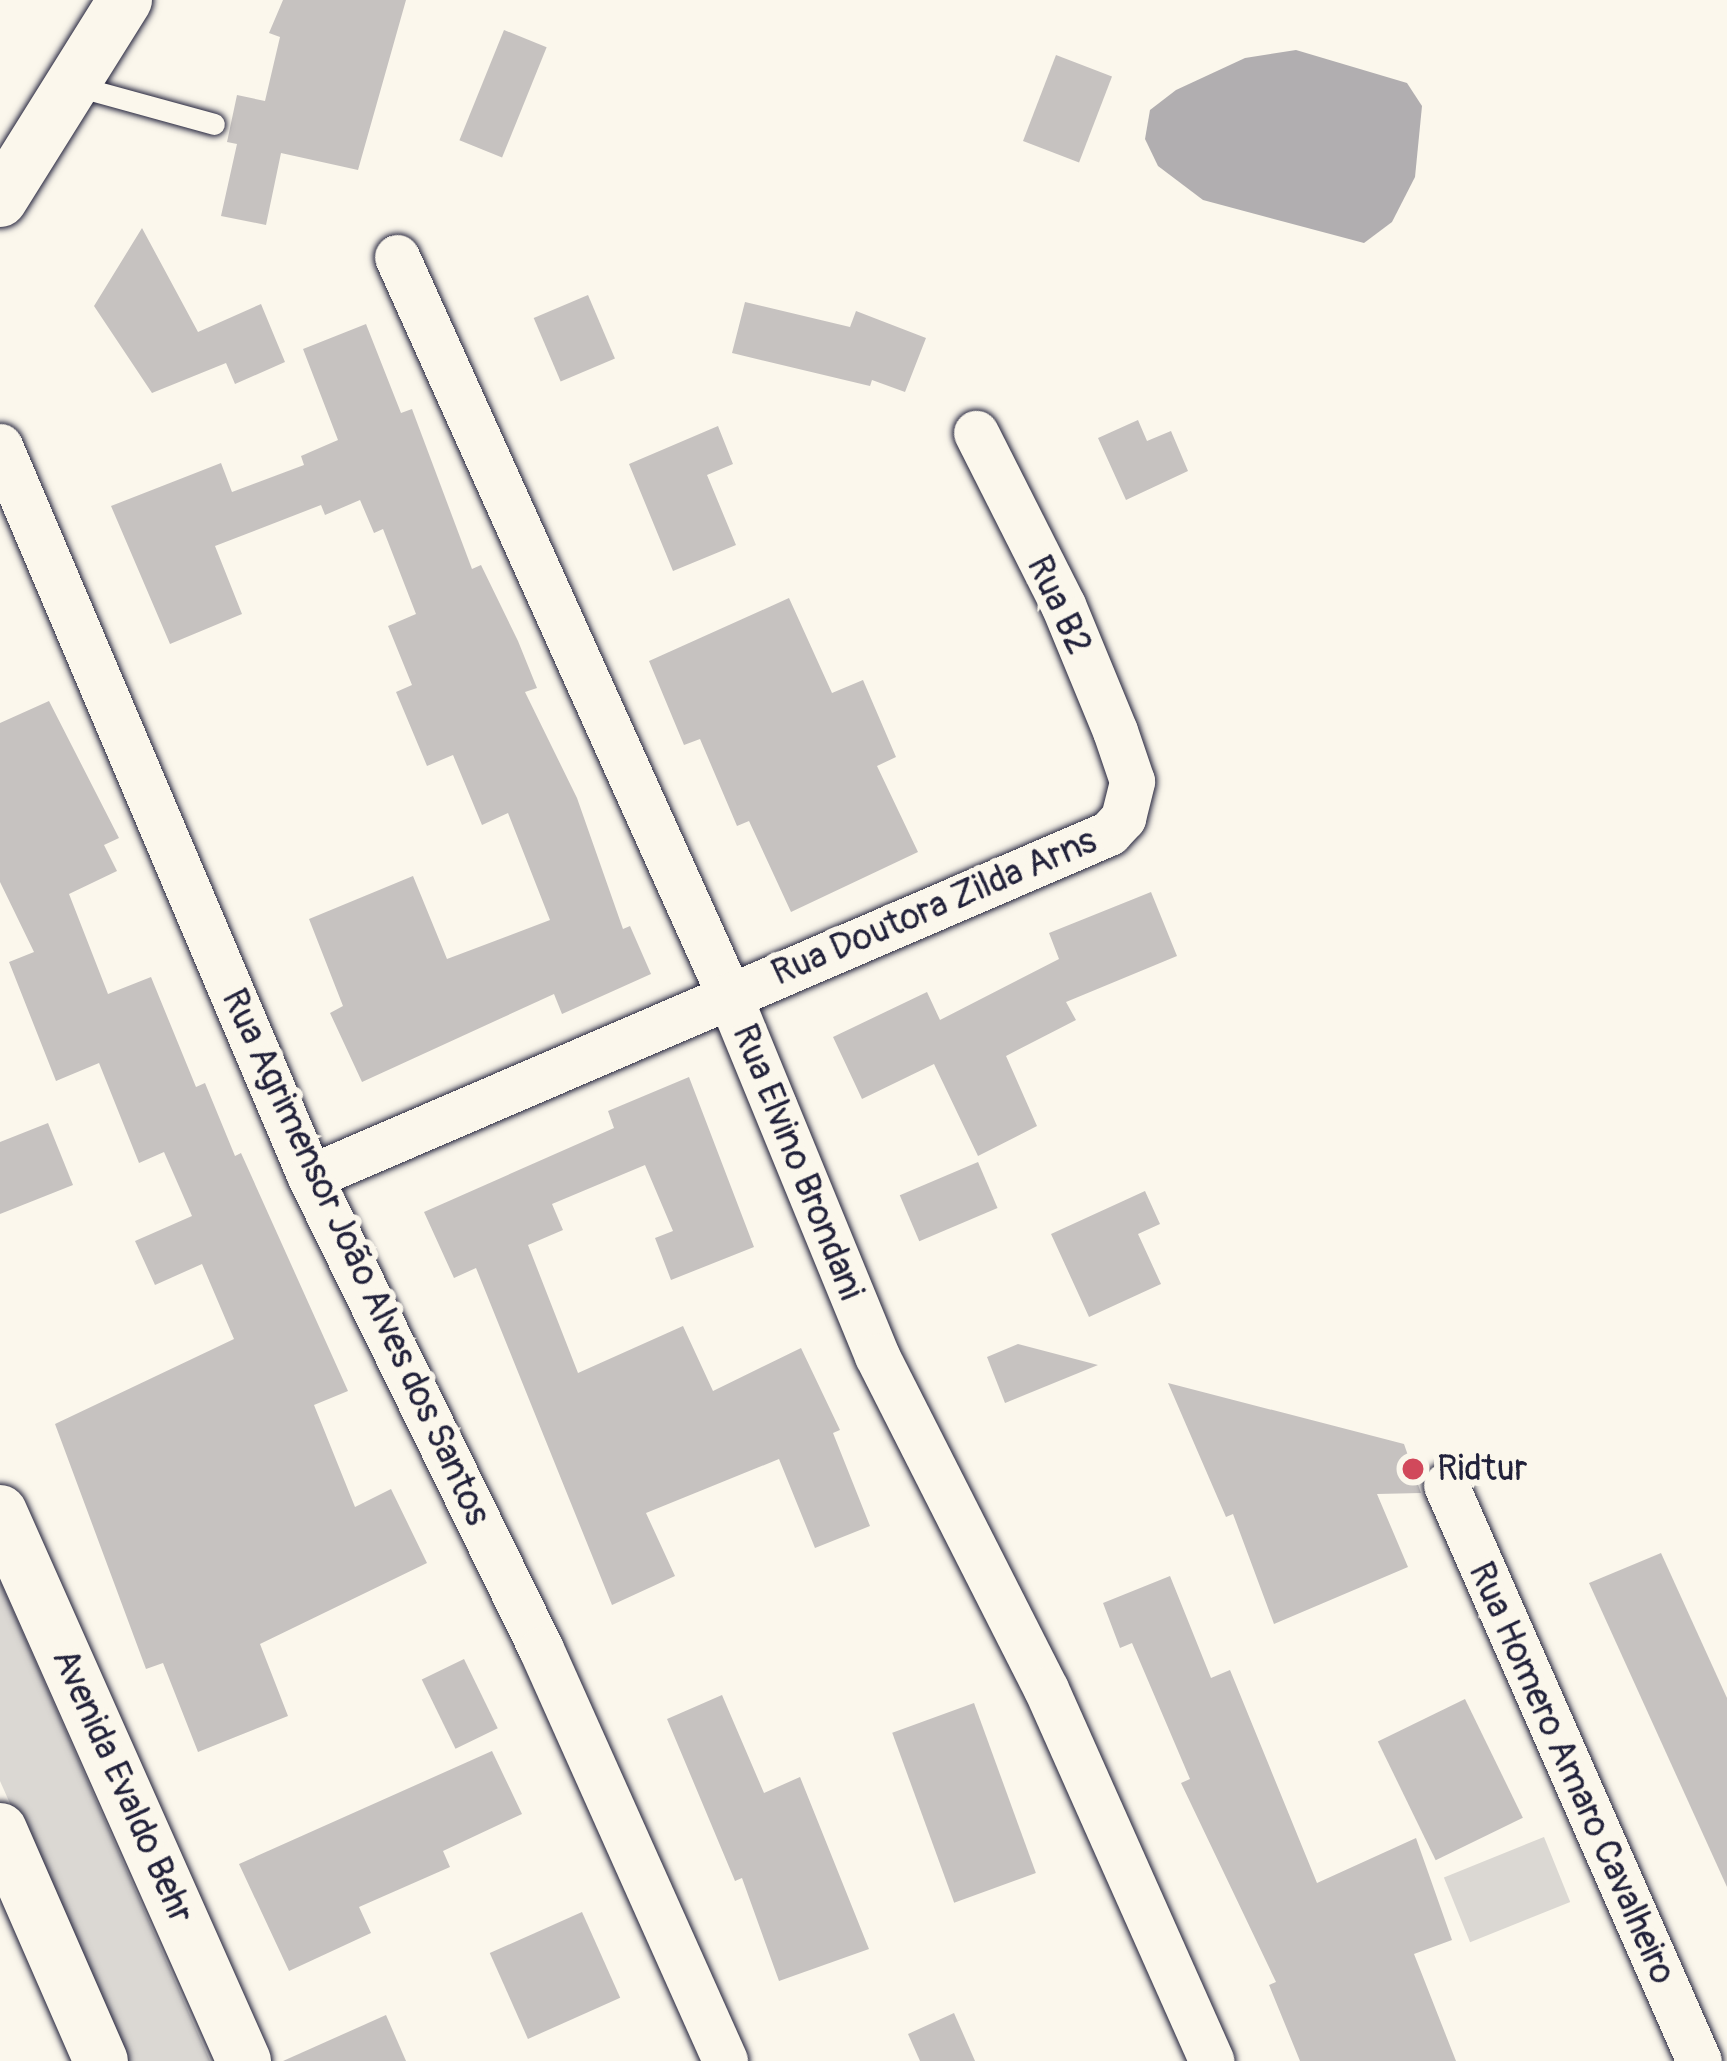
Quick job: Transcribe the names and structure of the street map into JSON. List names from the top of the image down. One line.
{"streets":{"street":["Rua B2","Rua Doutora Zilda Arns","Rua Elvino Brondani","Rua Agrimensor João Alves dos Santos","Rua Homero Amaro Cavalheiro","Avenida Evaldo Behr"]},"crossings":[["Rua B2","Rua Doutora Zilda Arns"],["Rua Doutora Zilda Arns","Rua Elvino Brondani"],["Rua Doutora Zilda Arns","Rua Agrimensor João Alves dos Santos"]],"places":["Ridtur"]}
